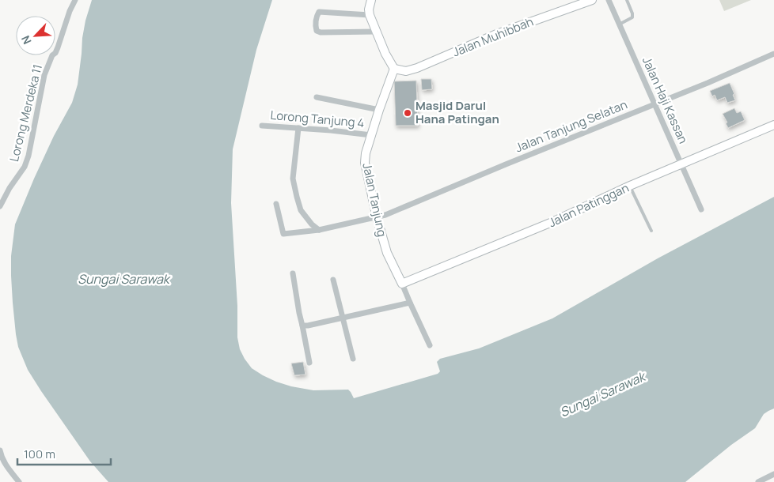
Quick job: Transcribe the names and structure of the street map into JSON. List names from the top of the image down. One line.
{"streets":{"main road":["Jalan Muhibbah","Jalan Tanjung","Jalan Patinggan"],"street":["Jalan Haji Kassan","Lorong Merdeka 11","Lorong Tanjung 4","Jalan Tanjung Selatan"]},"crossings":[["Jalan Muhibbah","Jalan Tanjung"],["Jalan Haji Kassan","Jalan Tanjung Selatan"],["Jalan Haji Kassan","Jalan Patinggan"],["Lorong Tanjung 4","Jalan Tanjung"],["Jalan Tanjung Selatan","Jalan Tanjung"],["Jalan Tanjung","Jalan Patinggan"]],"water":["Sungai Sarawak"],"places":["Masjid Darul Hana Patingan"],"scale_bar":"100 m","north":"bottom left"}
